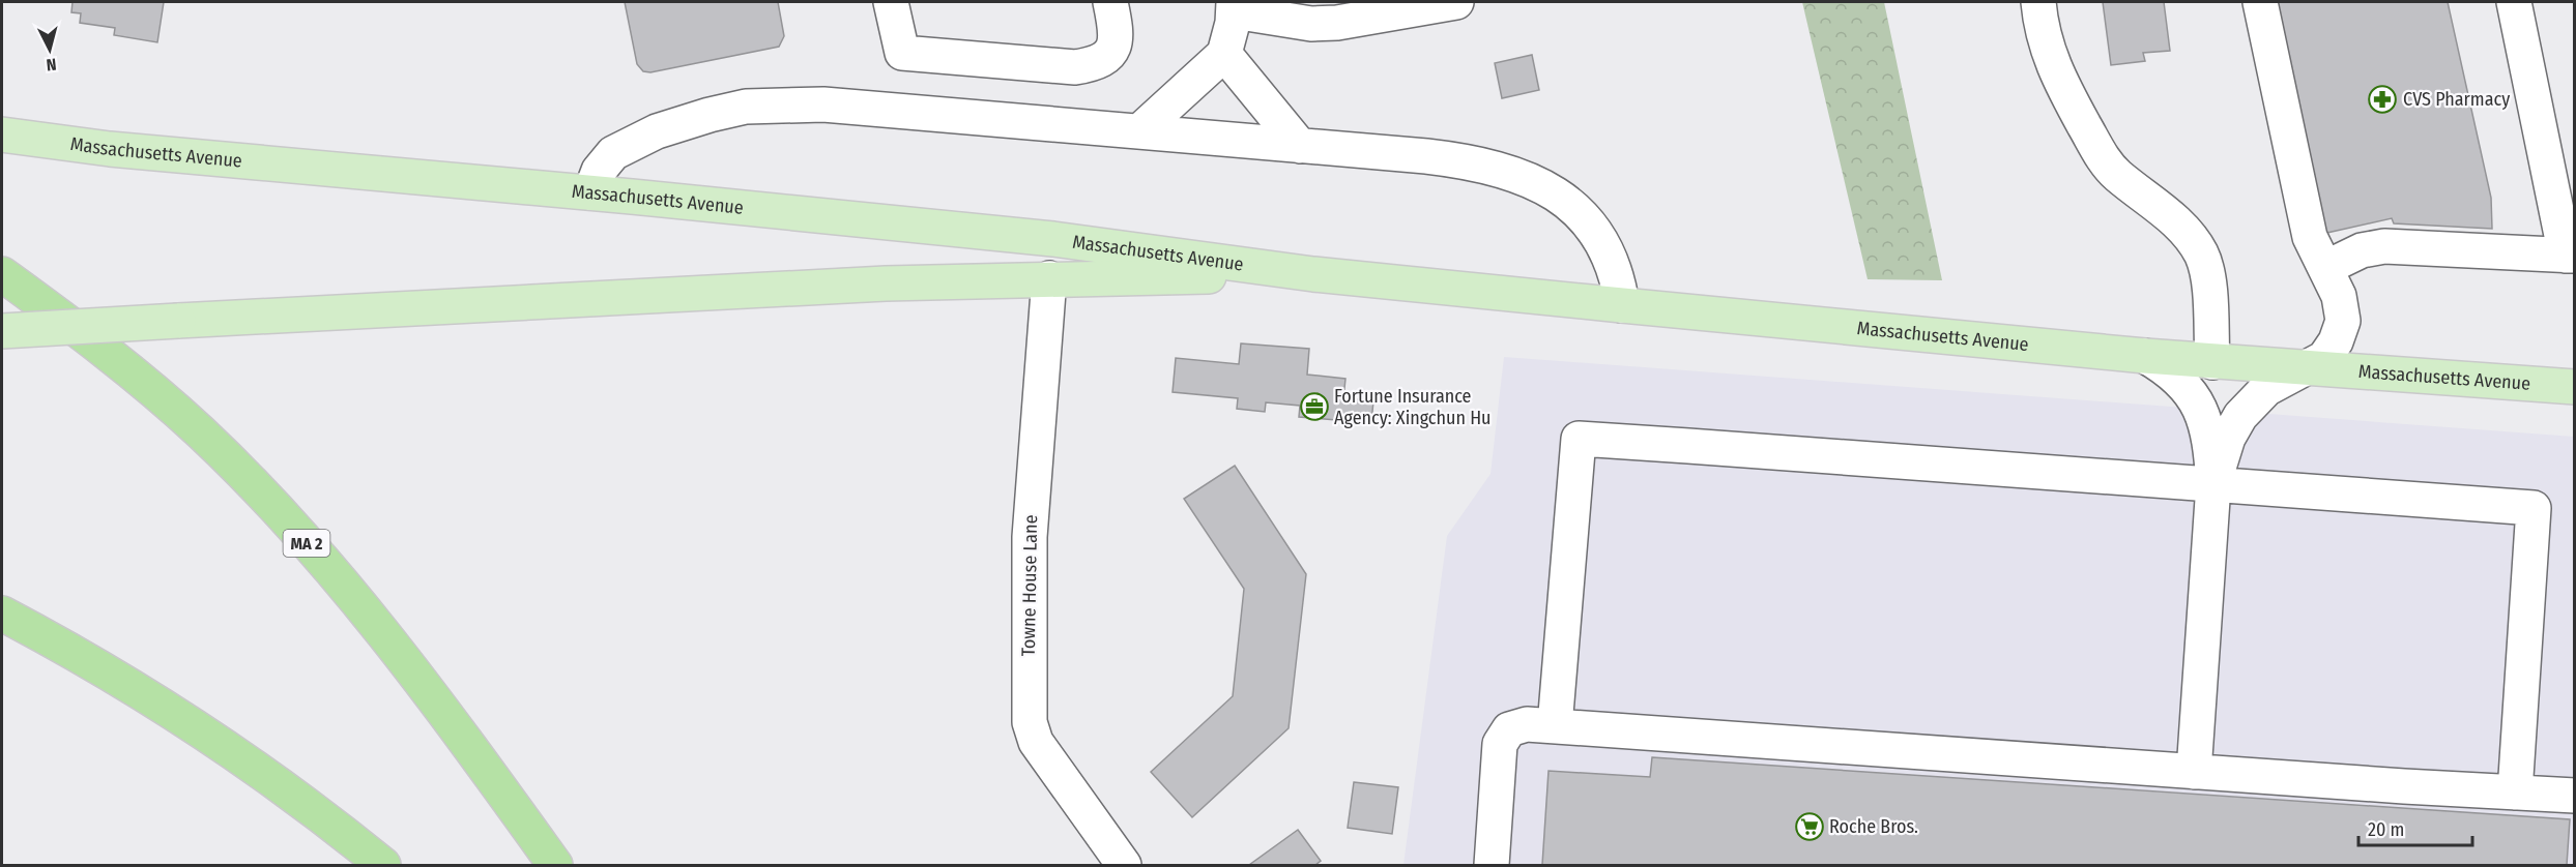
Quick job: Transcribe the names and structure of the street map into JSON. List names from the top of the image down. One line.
{"streets":{"highway":["MA 2"],"main road":["Massachusetts Avenue"],"street":["Towne House Lane"]},"crossings":[["Massachusetts Avenue","Towne House Lane"]],"places":{"pharmacy":["CVS Pharmacy"],"office":["Fortune Insurance Agency: Xingchun Hu"],"supermarket":["Roche Bros."]},"scale_bar":"20 m","north":"bottom"}
